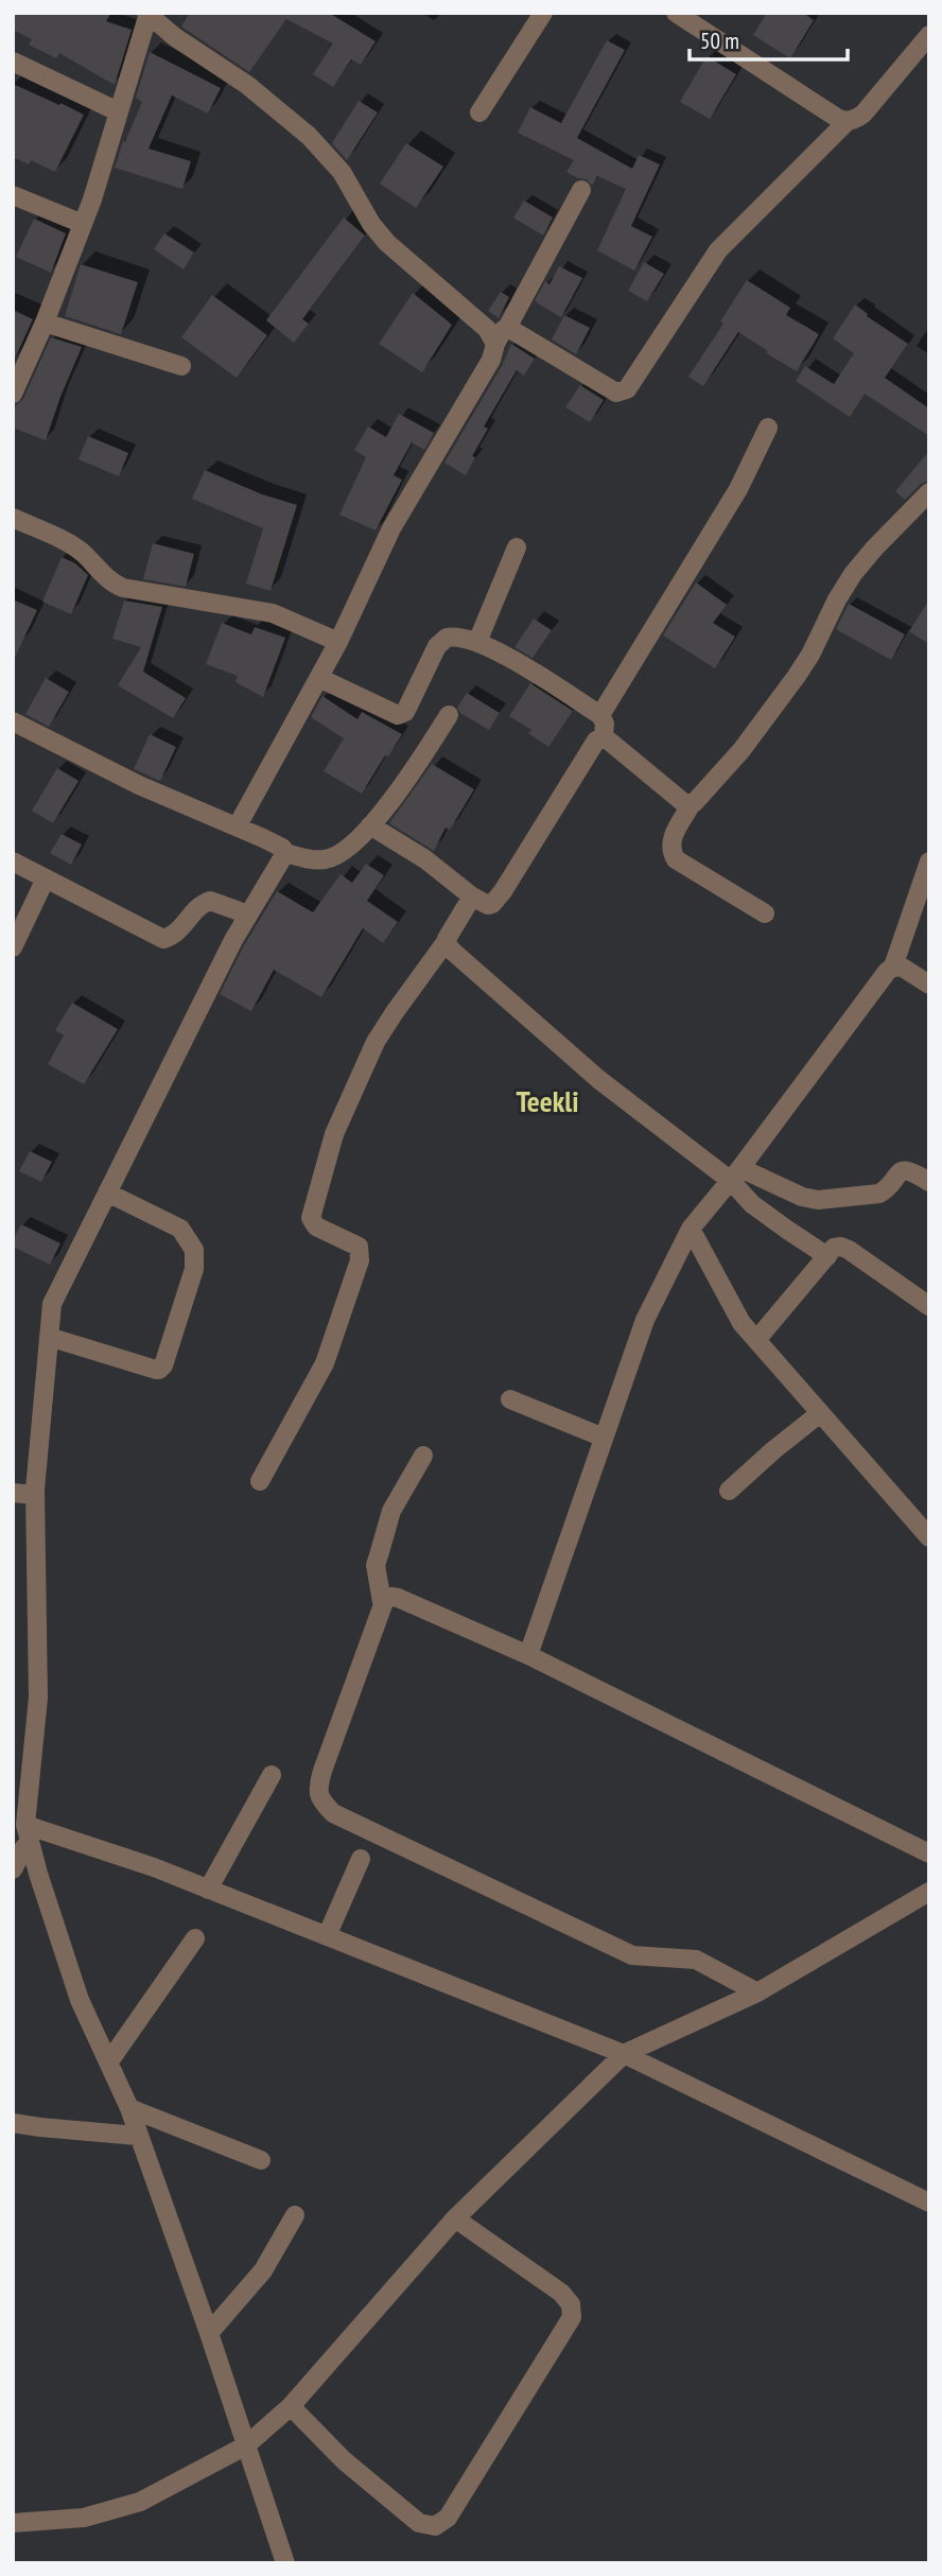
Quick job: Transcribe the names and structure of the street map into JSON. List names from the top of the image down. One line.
{"districts":["Teekli"],"scale_bar":"50 m"}
